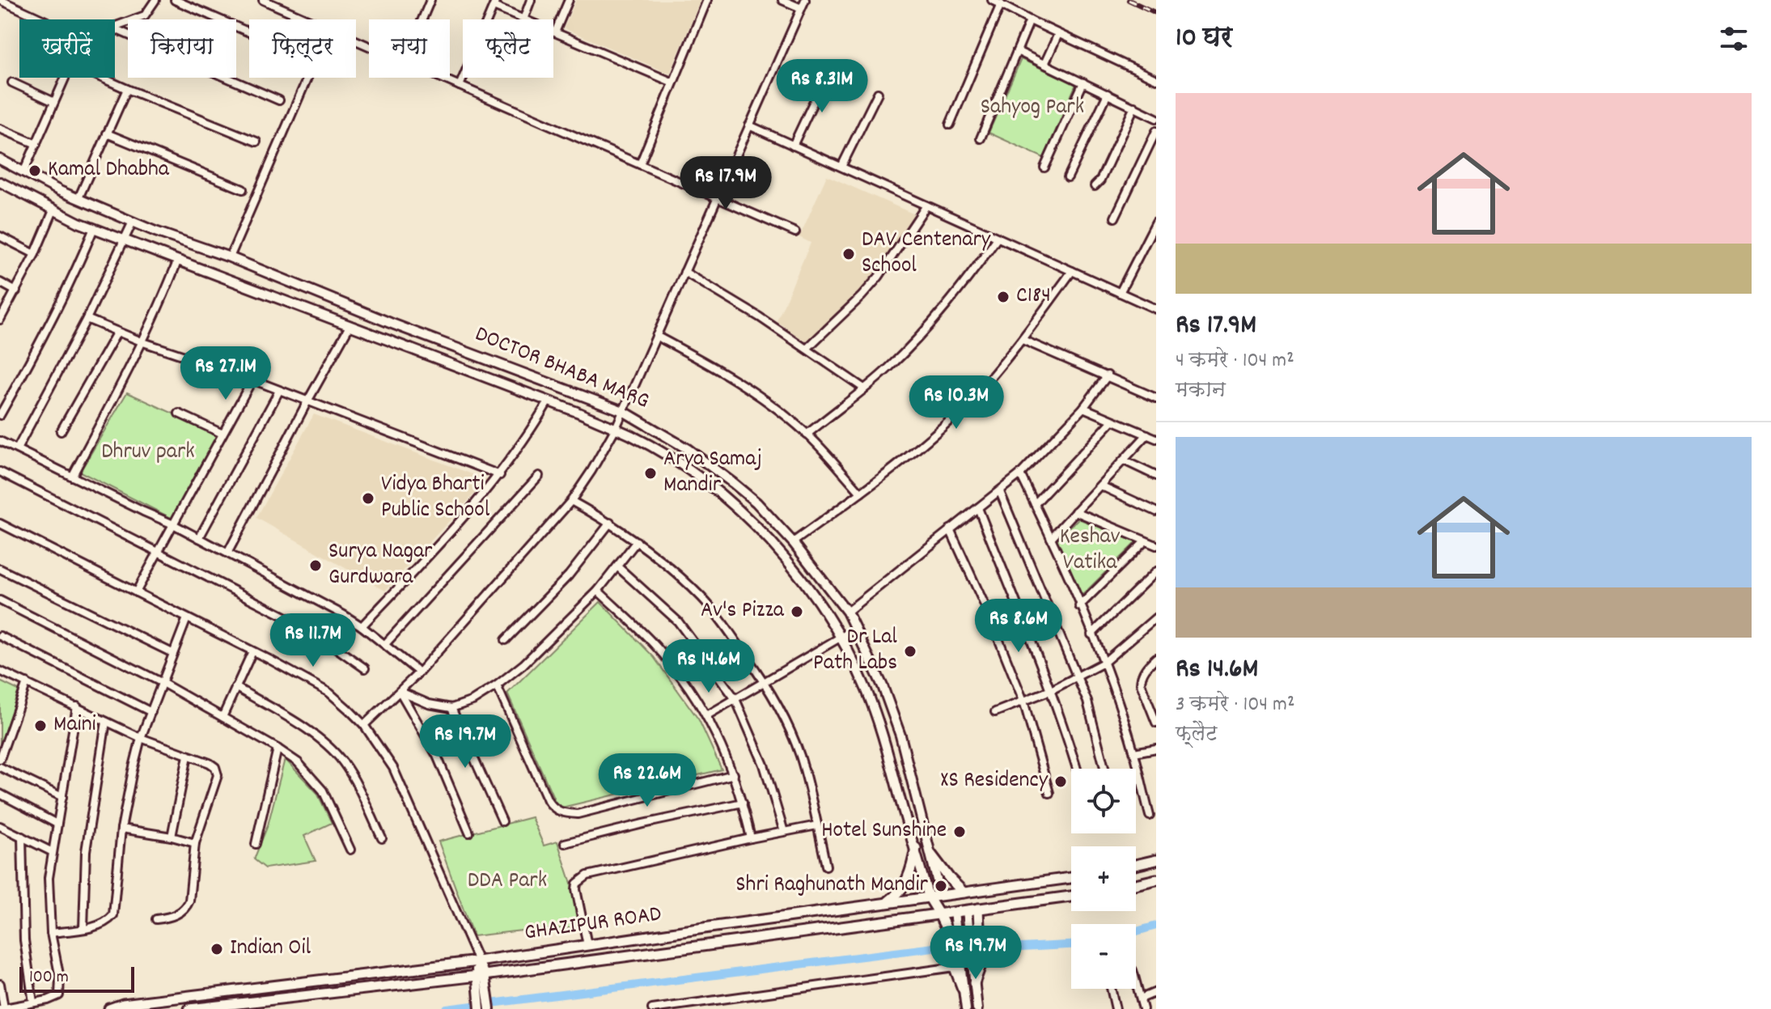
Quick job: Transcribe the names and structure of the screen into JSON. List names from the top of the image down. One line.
{"streets":{"main road":["GHAZIPUR ROAD"],"street":["DOCTOR BHABA MARG"]},"crossings":[["DOCTOR BHABA MARG","GHAZIPUR ROAD"]],"parks":["Sahyog Park","Dhruv park","Keshav Vatika","DDA Park"],"places":["Kamal Dhabha","DAV Centenary School","C184","Arya Samaj Mandir","Vidya Bharti Public School","Surya Nagar Gurdwara","Av's Pizza","Dr Lal Path Labs","Maini","XS Residency","Hotel Sunshine","Shri Raghunath Mandir","Indian Oil"],"scale_bar":"100 m","page":{"heading":"10 घर","chip":["खरीदें","किराया","फ़िल्टर","नया","फ़्लैट"],"price":["Rs 8.31M","Rs 17.9M","Rs 27.1M","Rs 10.3M","Rs 8.6M","Rs 11.7M","Rs 14.6M","Rs 19.7M","Rs 22.6M","Rs 19.7M"],"list":[{"name":"Rs 17.9M","note":"4 कमरे · 104 m² · मकान"},{"name":"Rs 14.6M","note":"3 कमरे · 104 m² · फ़्लैट"}],"map_buttons":["+","−"],"scale":"100 m"}}
